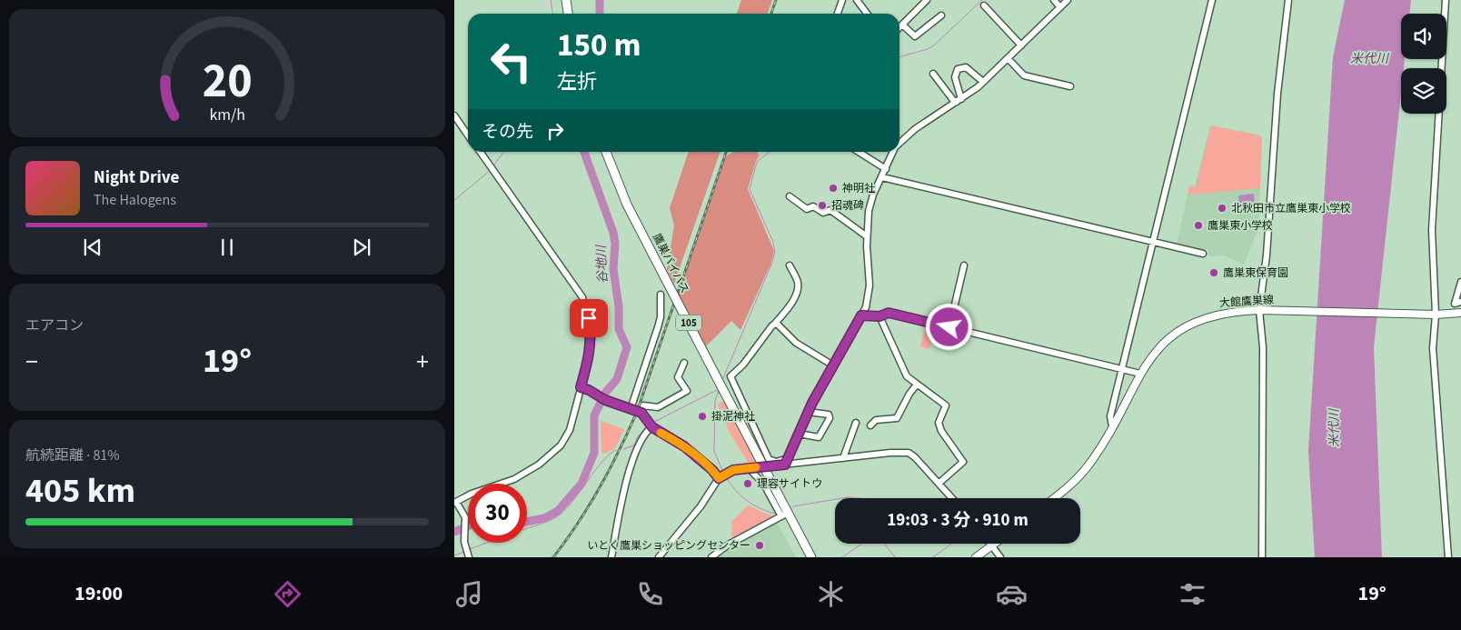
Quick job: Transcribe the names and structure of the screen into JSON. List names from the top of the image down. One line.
{"streets":{"highway":["鷹巣バイパス","105"],"main road":["大館鷹巣線"]},"water":["米代川","谷地川"],"places":["神明社","招魂碑","北秋田市立鷹巣東小学校","鷹巣東小学校","鷹巣東保育園","掛泥神社","理容サイトウ","いとく鷹巣ショッピングセンター"],"page":{"turn":["150 m","左折"],"then":"その先","song":["Night Drive","The Halogens"],"tile":["エアコン",["航続距離 · 81%","405 km"]],"heat":["−","19°","+"],"limit":"30","trip":"19:03 · 3 分 · 910 m","tabs":["19:00","19°"],"gauge":["20","km/h"]}}
